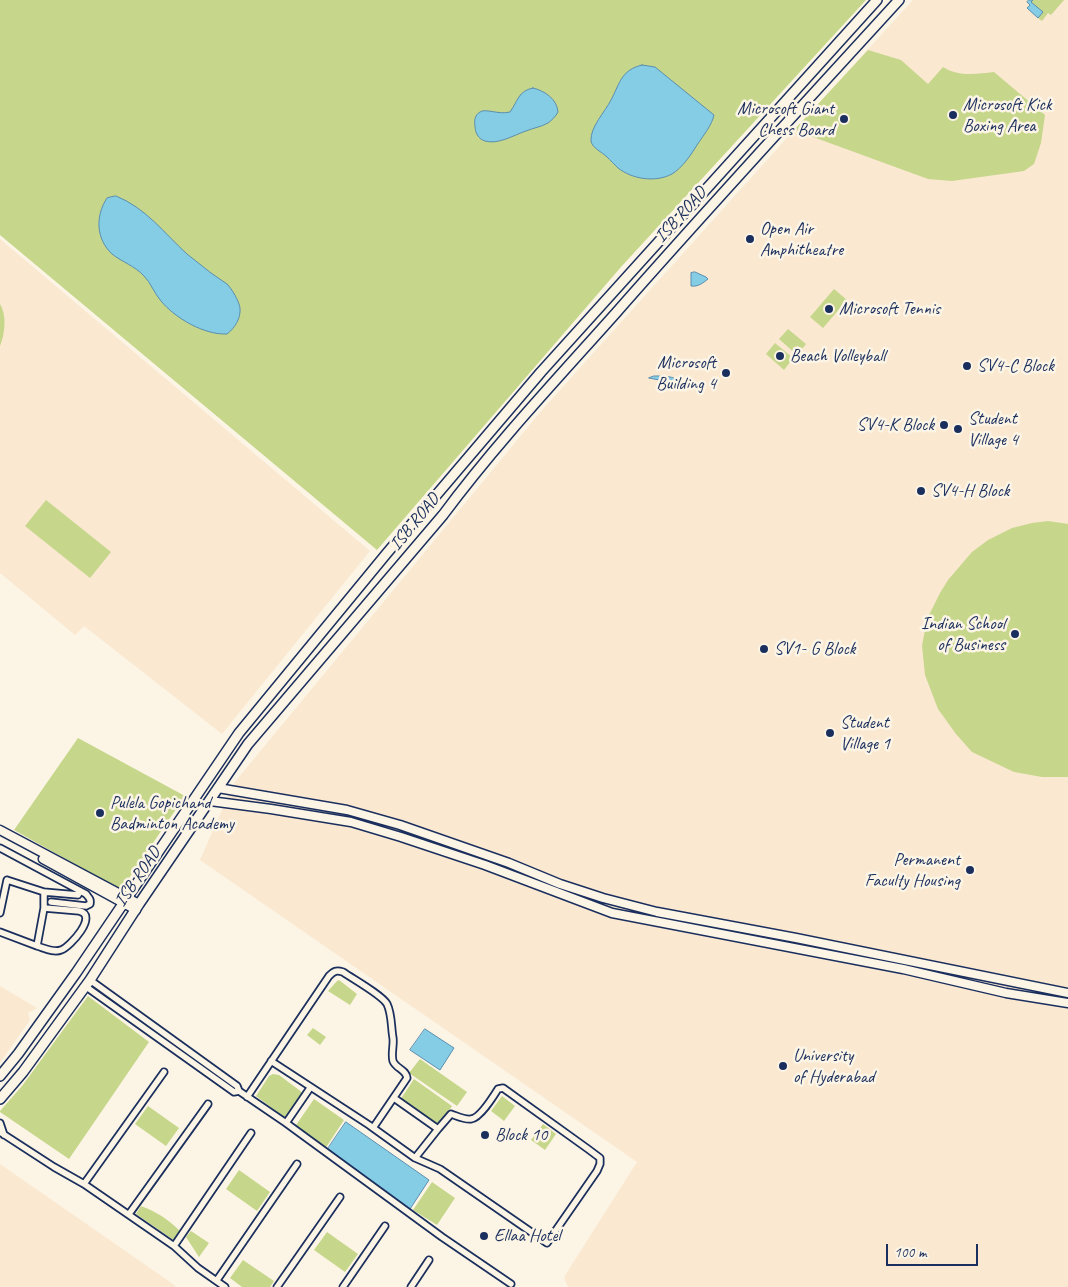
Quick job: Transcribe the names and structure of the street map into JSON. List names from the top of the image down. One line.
{"streets":{"main road":["ISB ROAD"]},"places":["Microsoft Kick Boxing Area","Microsoft Giant Chess Board","Open Air Amphitheatre","Microsoft Tennis","Beach Volleyball","SV4-C Block","Microsoft Building 4","SV4-K Block","Student Village 4","SV4-H Block","Indian School of Business","SV1- G Block","Student Village 1","Pulela Gopichand Badminton Academy","Permanent Faculty Housing","University of Hyderabad","Block 10","Ellaa Hotel"],"scale_bar":"100 m"}
